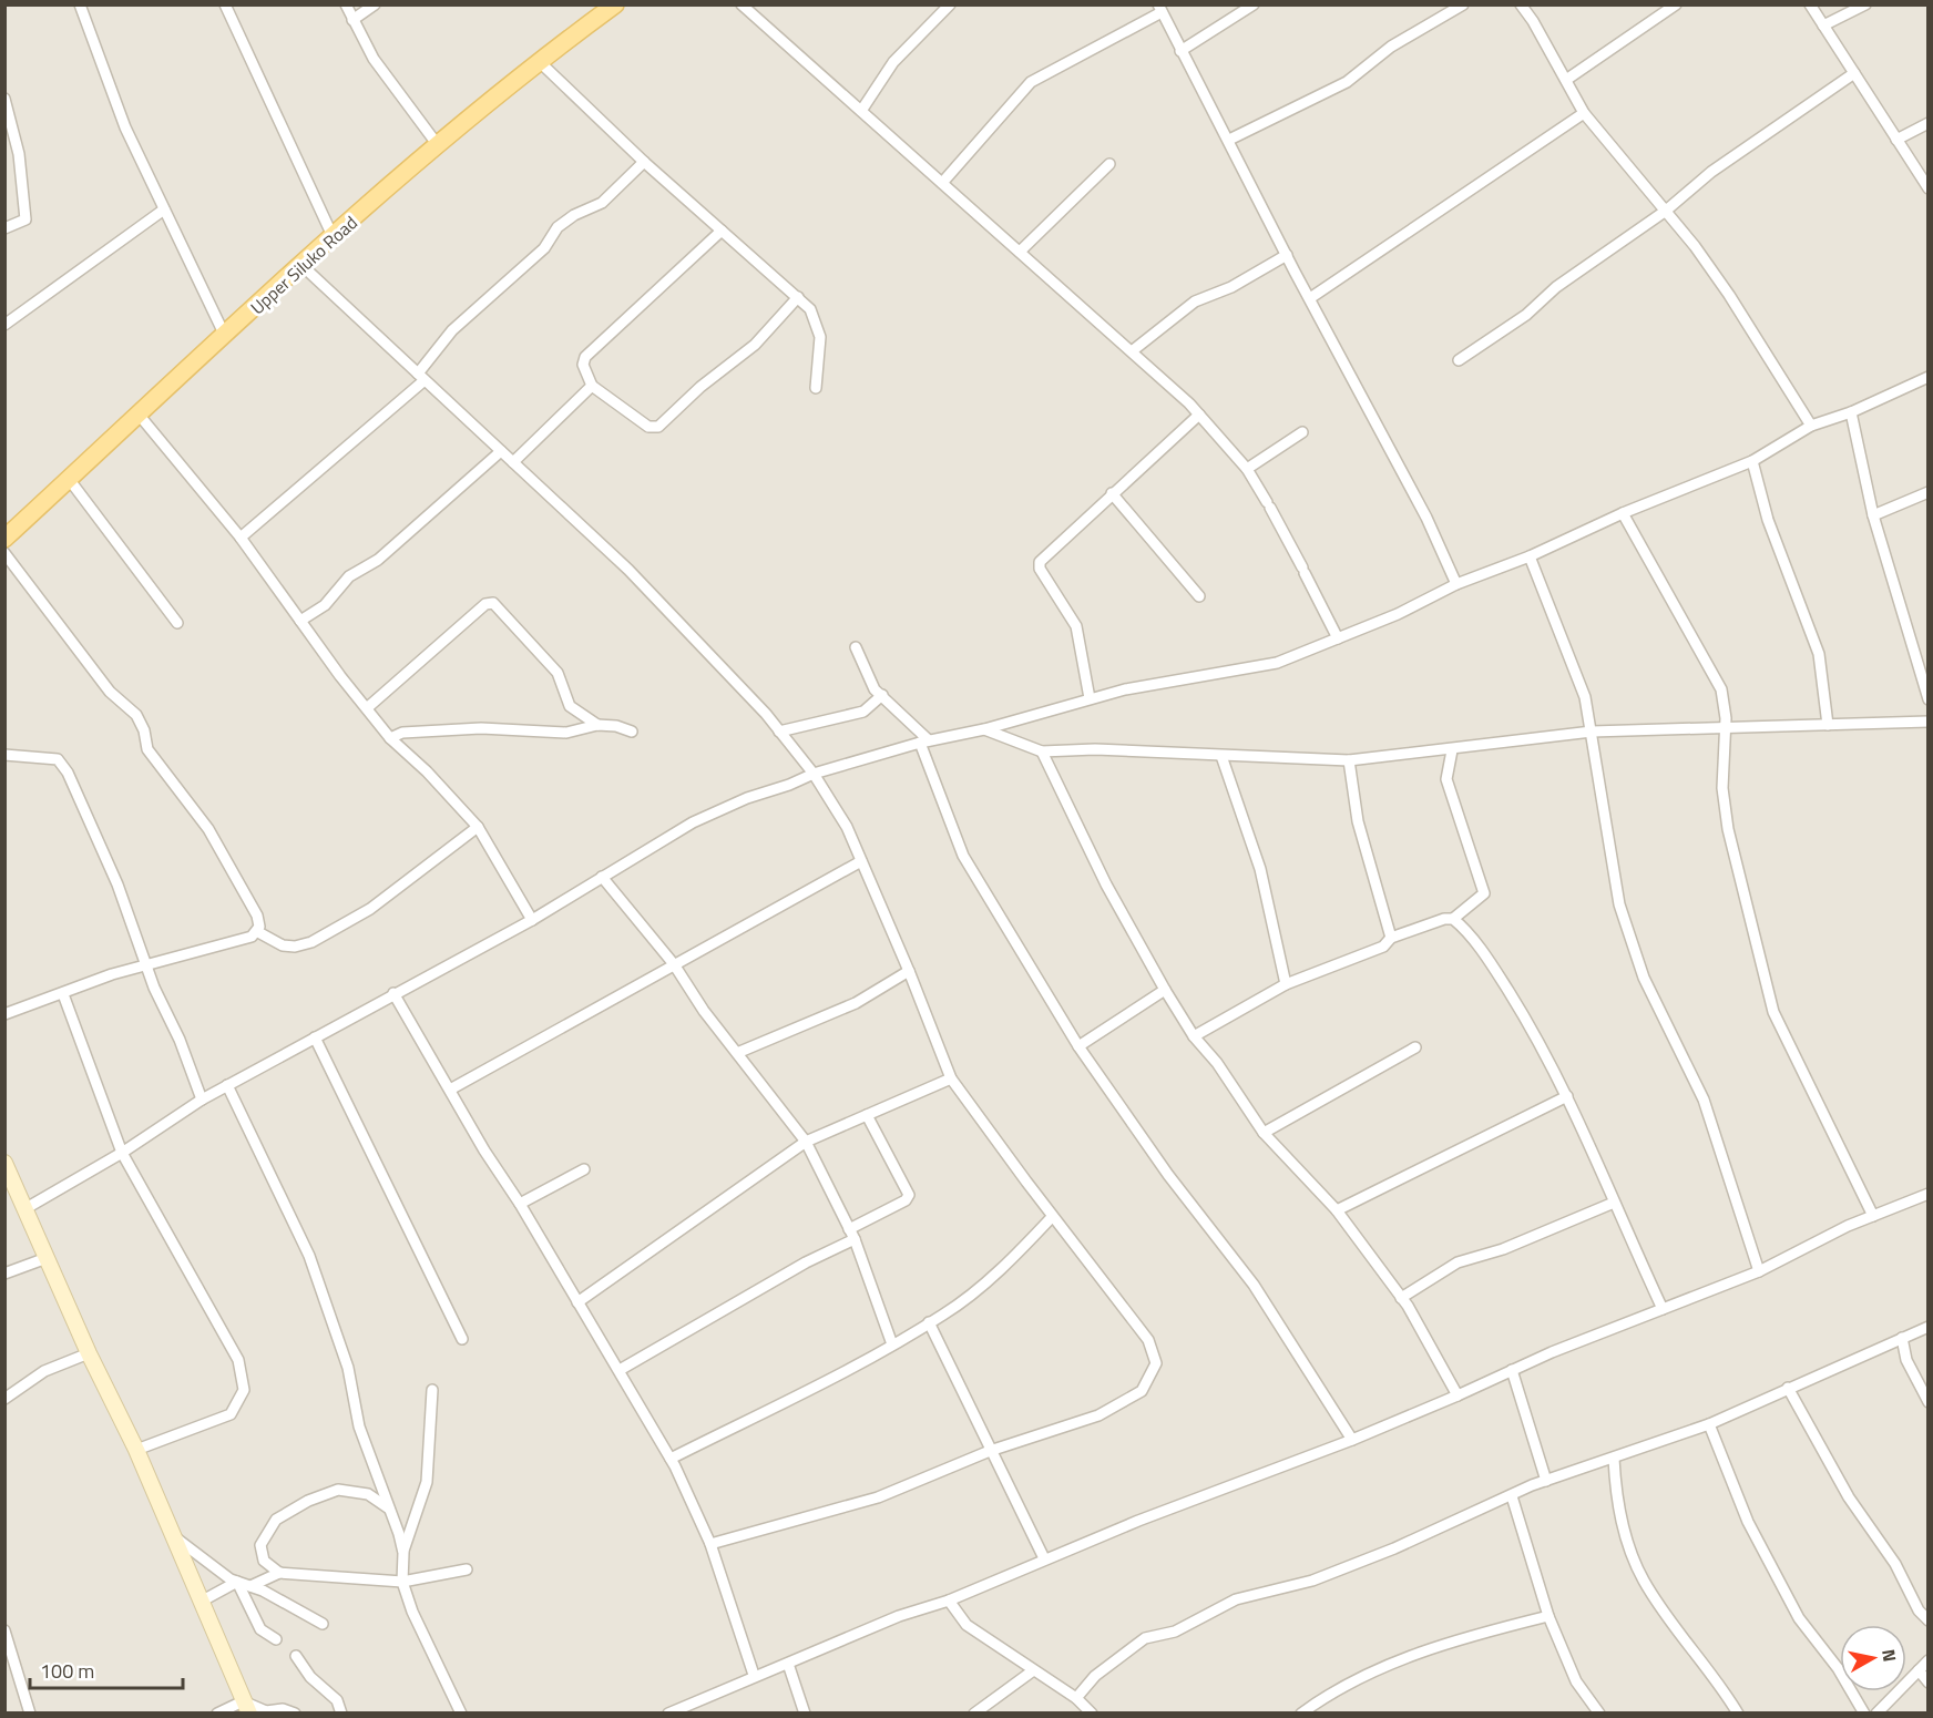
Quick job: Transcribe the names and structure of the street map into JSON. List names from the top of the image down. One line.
{"streets":{"main road":["Upper Siluko Road"]},"scale_bar":"100 m","north":"right"}
